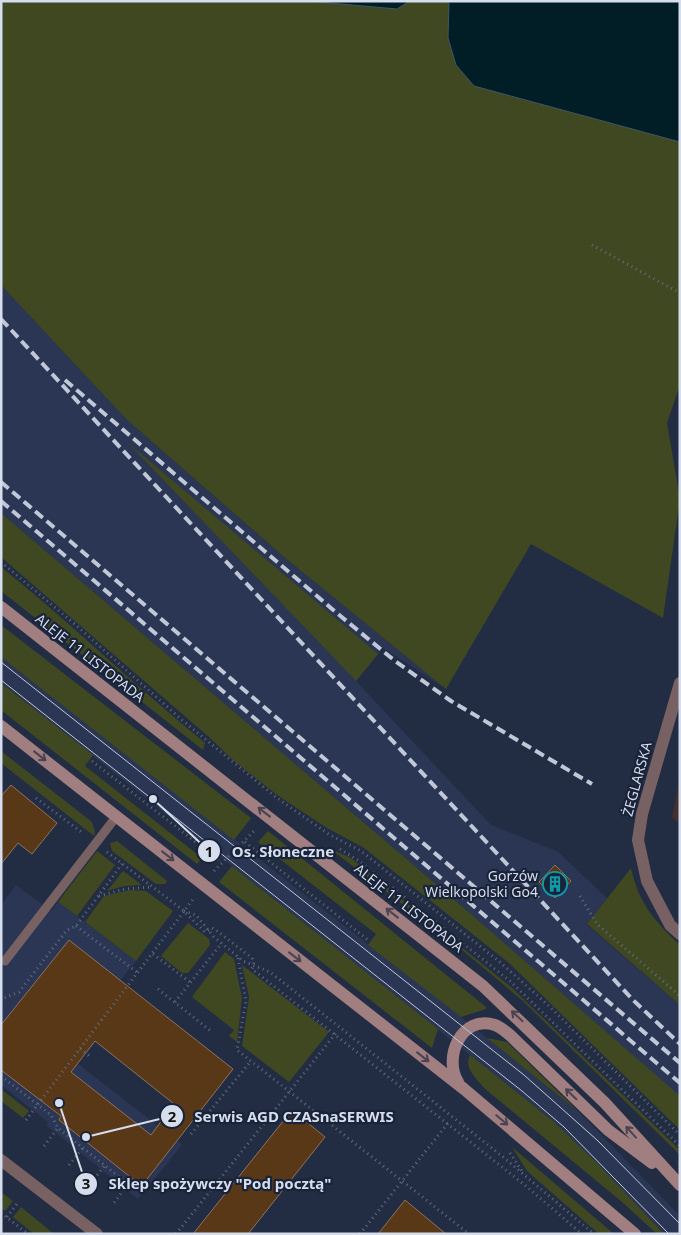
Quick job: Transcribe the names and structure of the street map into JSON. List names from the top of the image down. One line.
{"streets":{"main road":["ALEJE 11 LISTOPADA"],"street":["ŻEGLARSKA"]},"places":{"other":["Os. Słoneczne","Sklep spożywczy \"Pod pocztą\"","Serwis AGD CZASnaSERWIS"],"building":["Gorzów Wielkopolski Go4"]}}
